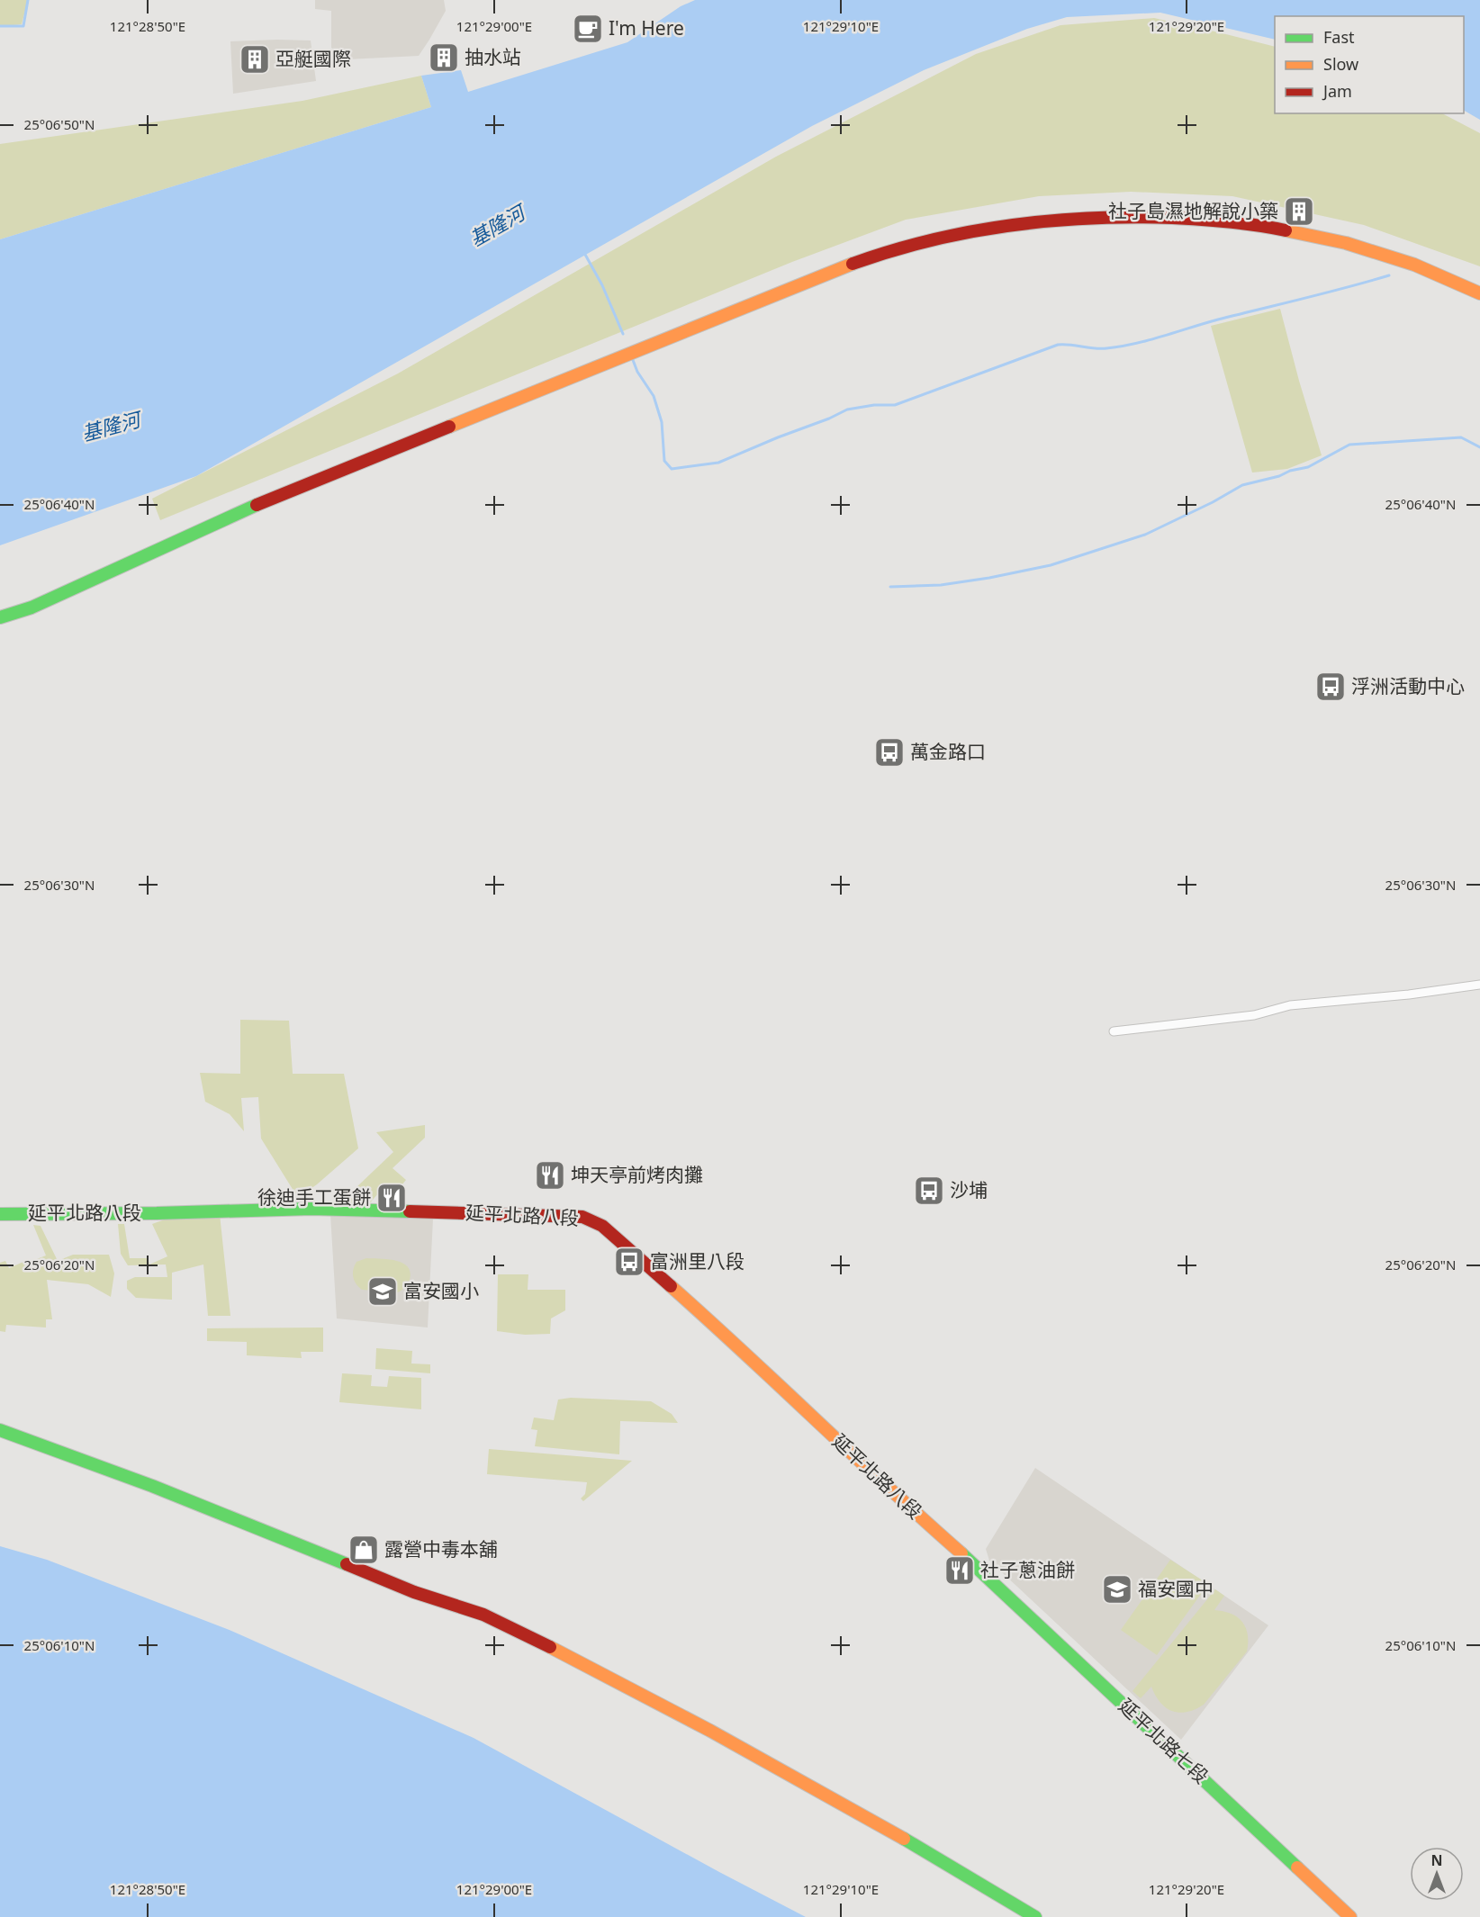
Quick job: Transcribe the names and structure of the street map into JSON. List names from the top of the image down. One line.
{"streets":{"street":["延平北路八段","延平北路七段"]},"crossings":[["延平北路八段","延平北路七段"]],"water":["基隆河"],"places":{"cafe":["I'm Here"],"building":["抽水站","亞艇國際","社子島濕地解說小築"],"bus stop":["浮洲活動中心","萬金路口","沙埔","富洲里八段"],"restaurant":["坤天亭前烤肉攤","徐迪手工蛋餅","社子蔥油餅"],"school or university":["富安國小","福安國中"],"shop":["露營中毒本舖"]},"legend":["Fast","Slow","Jam"],"north":"top","coordinates":["121°28'50\"E","121°29'00\"E","121°29'10\"E","121°29'20\"E","25°06'50\"N","25°06'40\"N","25°06'30\"N","25°06'20\"N","25°06'10\"N"]}
